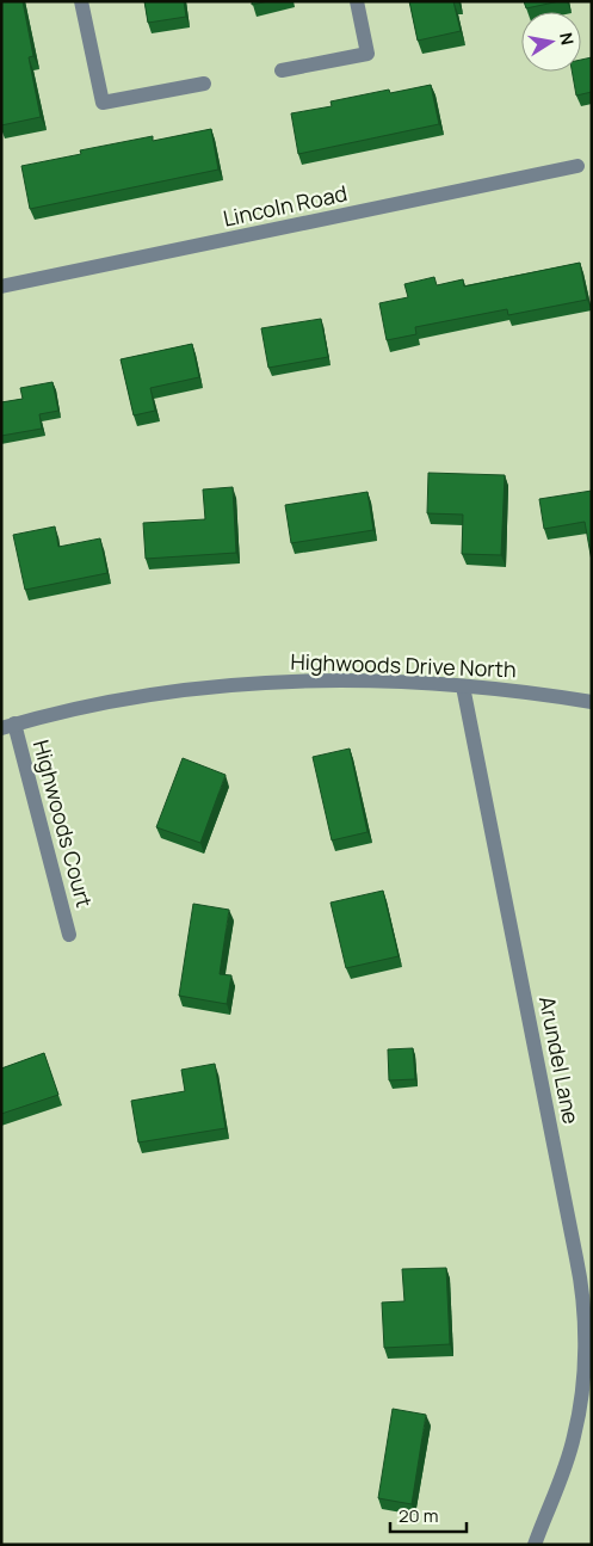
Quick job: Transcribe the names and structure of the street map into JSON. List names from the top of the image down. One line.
{"streets":{"street":["Lincoln Road","Highwoods Drive North","Highwoods Court","Arundel Lane"]},"crossings":[["Highwoods Drive North","Highwoods Court"],["Highwoods Drive North","Arundel Lane"]],"scale_bar":"20 m","north":"right"}
